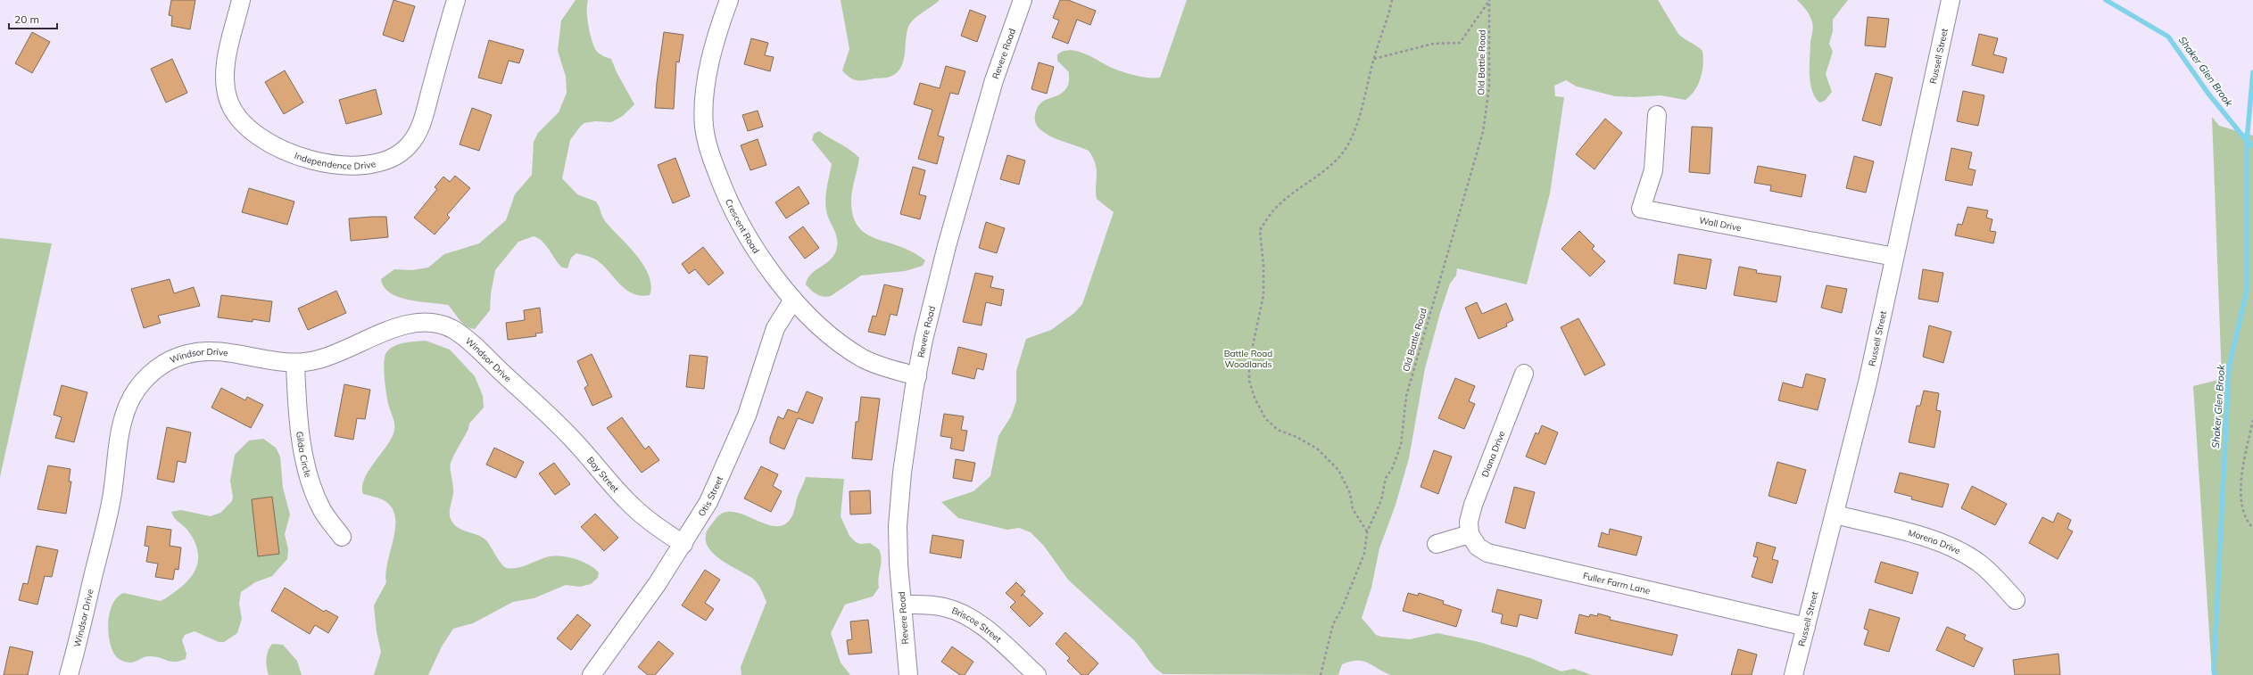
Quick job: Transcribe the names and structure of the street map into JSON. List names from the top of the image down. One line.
{"streets":{"street":["Revere Road","Russell Street","Independence Drive","Wall Drive","Crescent Road","Windsor Drive","Gilda Circle","Diana Drive","Bay Street","Otis Street","Moreno Drive","Fuller Farm Lane","Briscoe Street"],"path":["Old Battle Road"]},"crossings":[["Revere Road","Crescent Road"],["Revere Road","Briscoe Street"],["Russell Street","Wall Drive"],["Russell Street","Moreno Drive"],["Russell Street","Fuller Farm Lane"],["Crescent Road","Otis Street"],["Windsor Drive","Gilda Circle"],["Windsor Drive","Bay Street"],["Diana Drive","Fuller Farm Lane"],["Bay Street","Otis Street"]],"water":["Shaker Glen Brook"],"parks":["Battle Road Woodlands"],"scale_bar":"20 m"}
